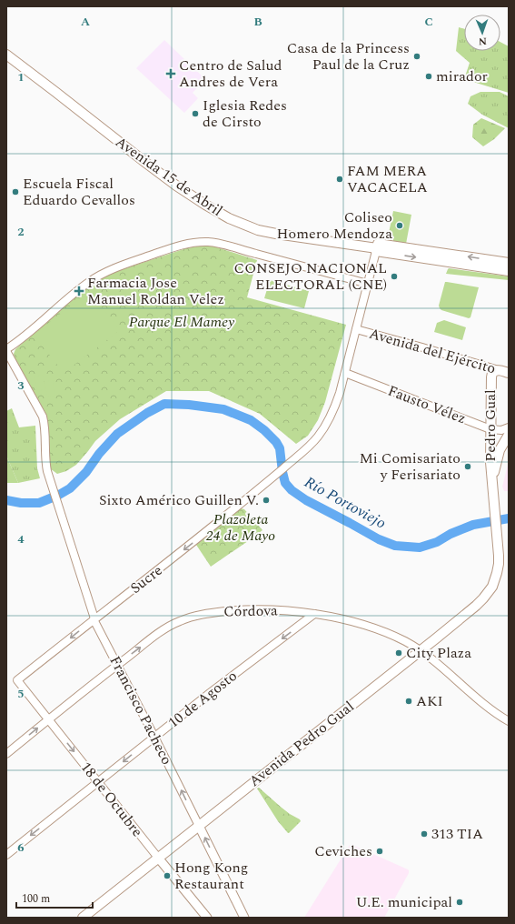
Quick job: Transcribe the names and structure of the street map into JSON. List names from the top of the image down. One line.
{"streets":{"main road":["Avenida 15 de Abril","Avenida del Ejército","Pedro Gual","Francisco Pacheco","Avenida Pedro Gual","18 de Octubre"],"street":["Fausto Vélez","Sucre","Córdova","10 de Agosto"]},"crossings":[["Avenida del Ejército","Pedro Gual"],["Fausto Vélez","Pedro Gual"],["Fausto Vélez","Sucre"],["Pedro Gual","Avenida Pedro Gual"],["Sucre","Francisco Pacheco"],["Sucre","18 de Octubre"],["Córdova","10 de Agosto"],["Córdova","Francisco Pacheco"],["Córdova","Avenida Pedro Gual"],["Córdova","18 de Octubre"],["10 de Agosto","Francisco Pacheco"],["10 de Agosto","18 de Octubre"],["Francisco Pacheco","Avenida Pedro Gual"],["Avenida Pedro Gual","18 de Octubre"]],"one_way":["Sucre","Córdova","10 de Agosto"],"water":["Río Portoviejo"],"parks":["Parque El Mamey","Plazoleta 24 de Mayo"],"places":{"other":["Casa de la Princess Paul de la Cruz","mirador","Iglesia Redes de Cirsto","FAM MERA VACACELA","Escuela Fiscal Eduardo Cevallos","Coliseo Homero Mendoza","CONSEJO NACIONAL ELECTORAL (CNE)","Mi Comisariato y Ferisariato","Sixto Américo Guillen V.","City Plaza","AKI","313 TIA","Ceviches","Hong Kong Restaurant","U.E. municipal"],"health":["Centro de Salud Andres de Vera","Farmacia Jose Manuel Roldan Velez"]},"scale_bar":"100 m","north":"bottom","grid":{"columns":["A","B","C"],"rows":["1","2","3","4","5","6"]}}
